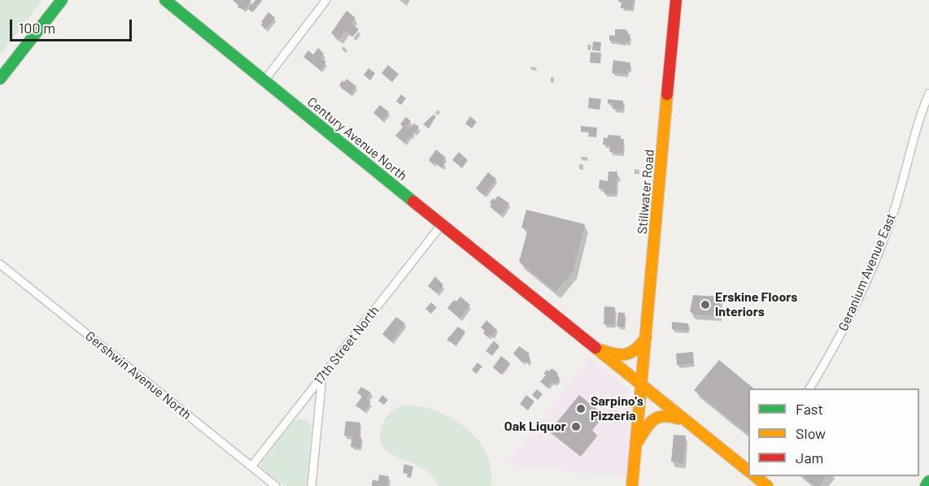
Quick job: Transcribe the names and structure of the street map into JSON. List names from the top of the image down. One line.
{"streets":{"main road":["Century Avenue North","Stillwater Road"],"street":["Geranium Avenue East","17th Street North","Gershwin Avenue North"]},"crossings":[["Century Avenue North","Stillwater Road"],["Century Avenue North","17th Street North"],["17th Street North","Gershwin Avenue North"]],"places":["Erskine Floors Interiors","Sarpino's Pizzeria","Oak Liquor"],"legend":["Fast","Slow","Jam"],"scale_bar":"100 m"}
